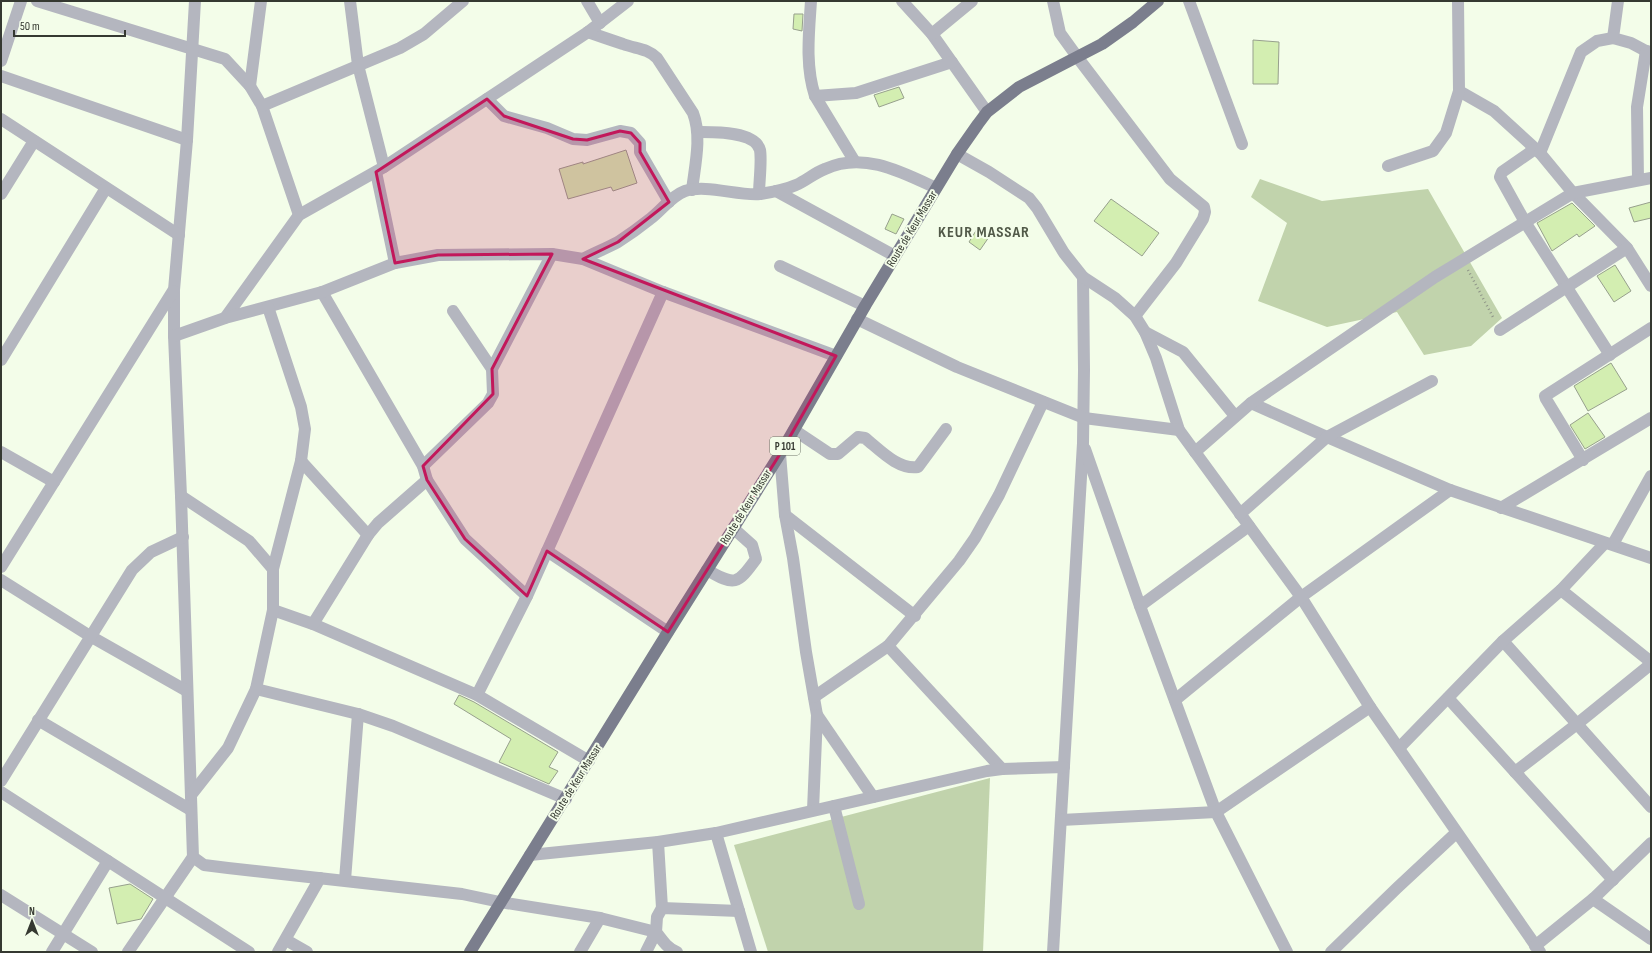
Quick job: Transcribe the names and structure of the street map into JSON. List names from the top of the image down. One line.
{"streets":{"main road":["Route de Keur Massar","P 101"]},"districts":["KEUR MASSAR"],"scale_bar":"50 m","north":"top"}
